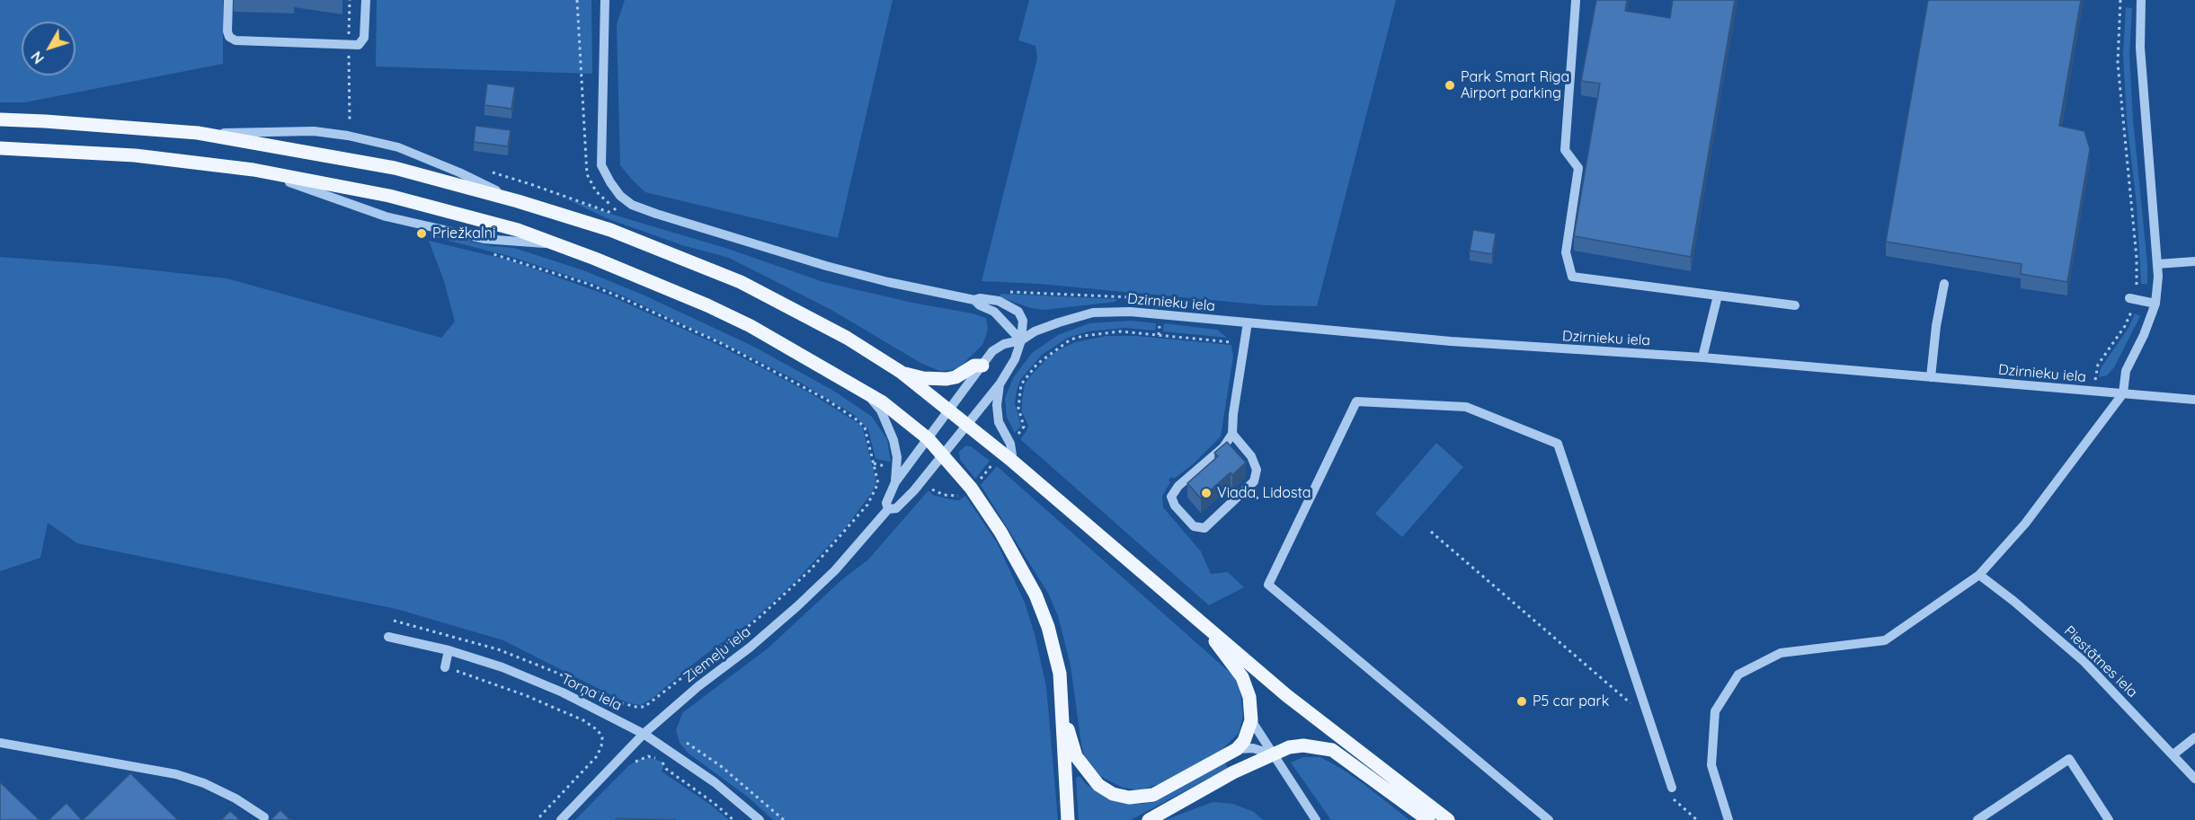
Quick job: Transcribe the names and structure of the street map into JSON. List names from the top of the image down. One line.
{"streets":{"street":["Dzirnieku iela","Ziemeļu iela","Piestātnes iela","Torņa iela"]},"crossings":[["Dzirnieku iela","Ziemeļu iela"],["Ziemeļu iela","Torņa iela"]],"places":["Park Smart Riga Airport parking","Priežkalni","Viada, Lidosta","P5 car park"],"north":"bottom left"}
